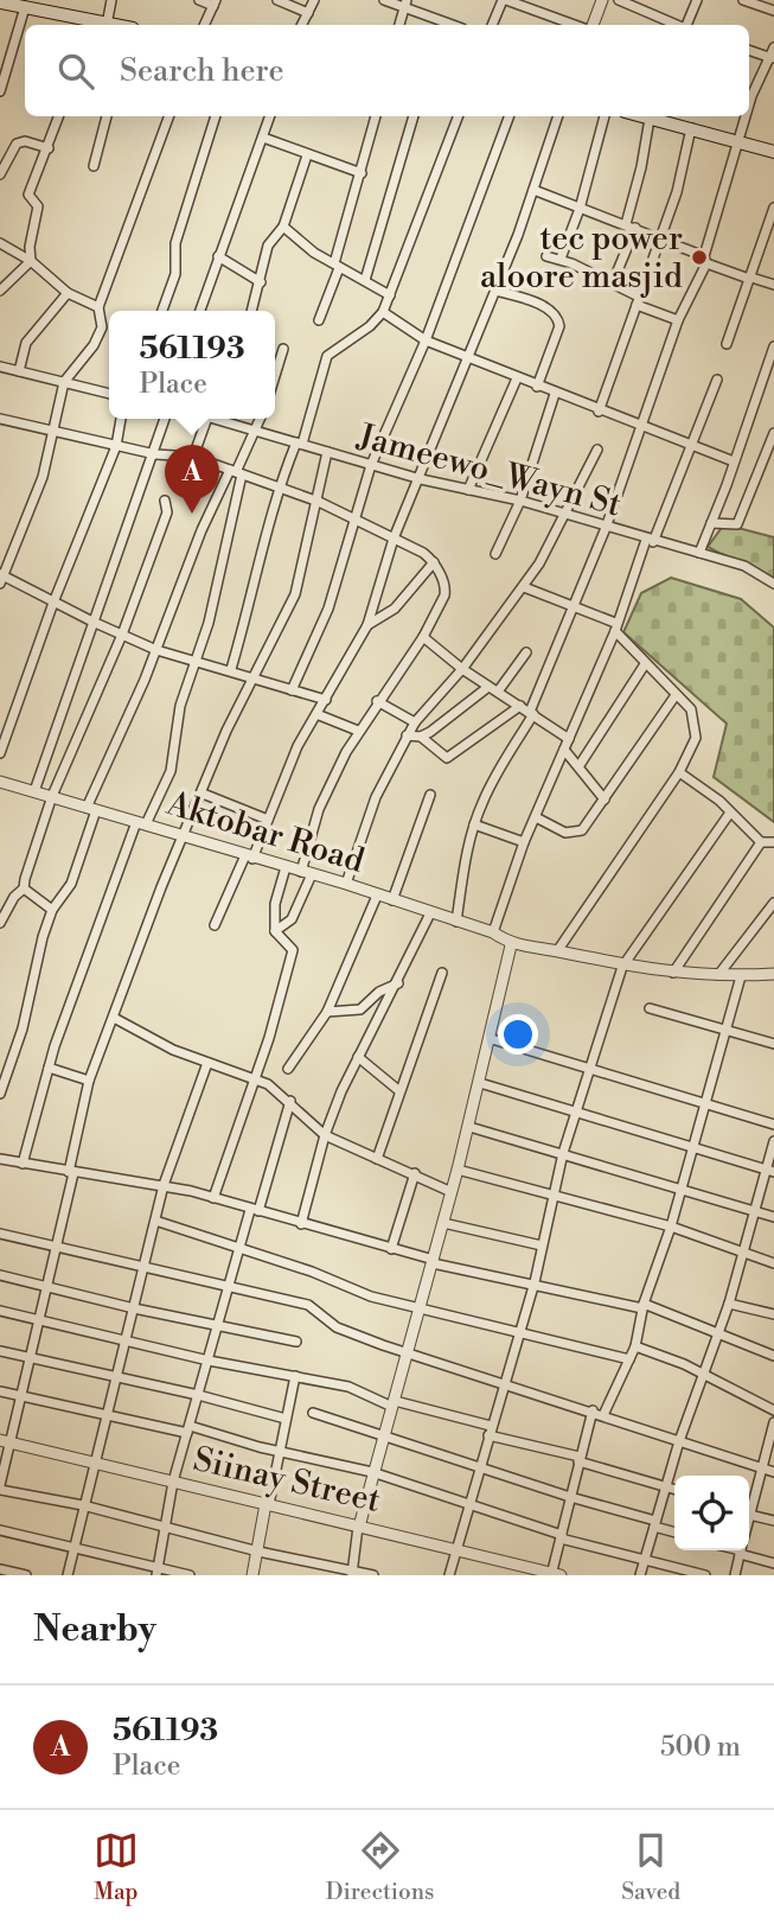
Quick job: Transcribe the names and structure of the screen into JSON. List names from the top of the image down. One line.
{"streets":{"street":["Jameewo_Wayn St","Aktobar Road","Siinay Street"]},"places":["tec power aloore masjid"],"page":{"search":"Search here","popup":["561193","Place"],"pins":"A","heading":"Nearby","list":[{"mark":"A","name":"561193","note":"Place","value":"500 m"}],"nav":["Map","Directions","Saved"]}}
